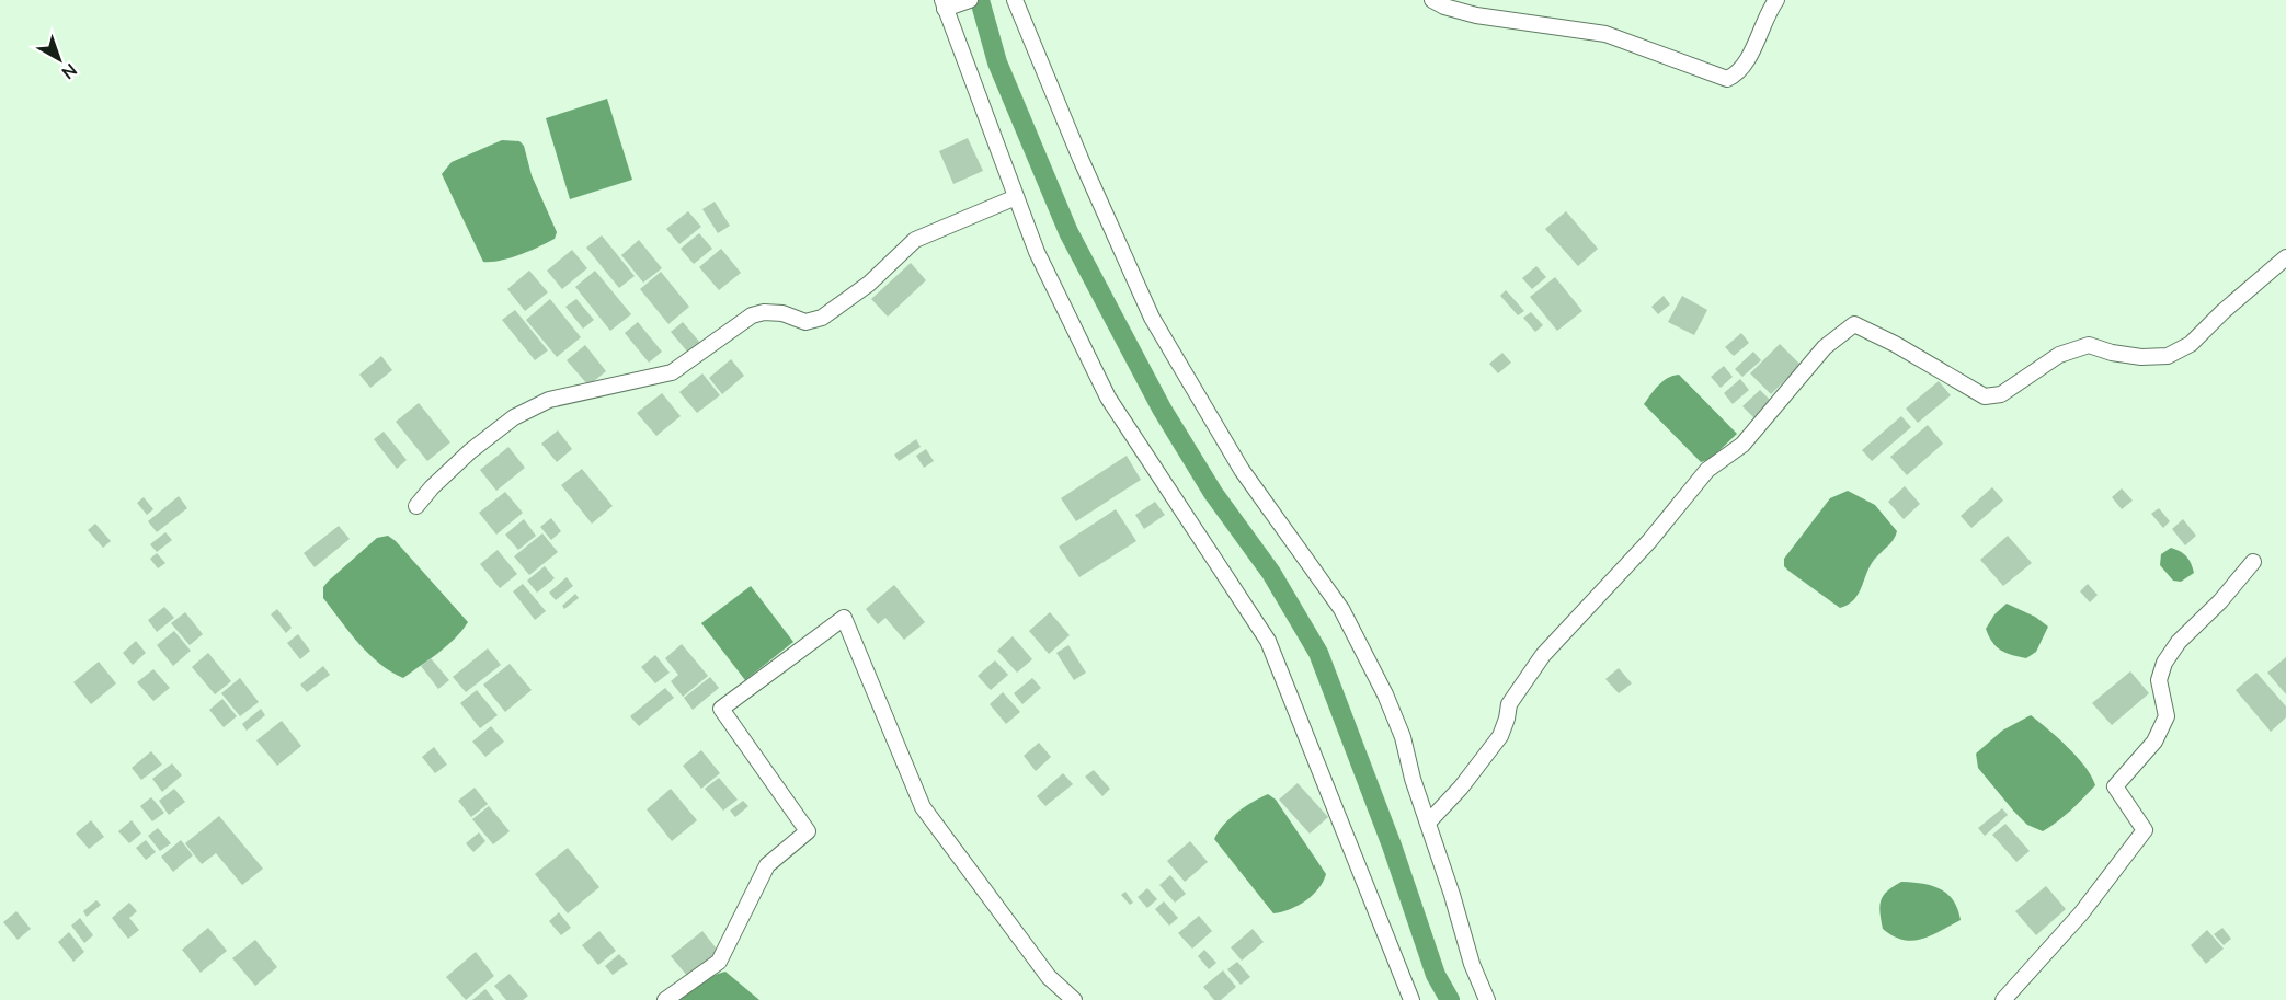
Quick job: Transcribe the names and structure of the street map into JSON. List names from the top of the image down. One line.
{"north":"bottom right"}
